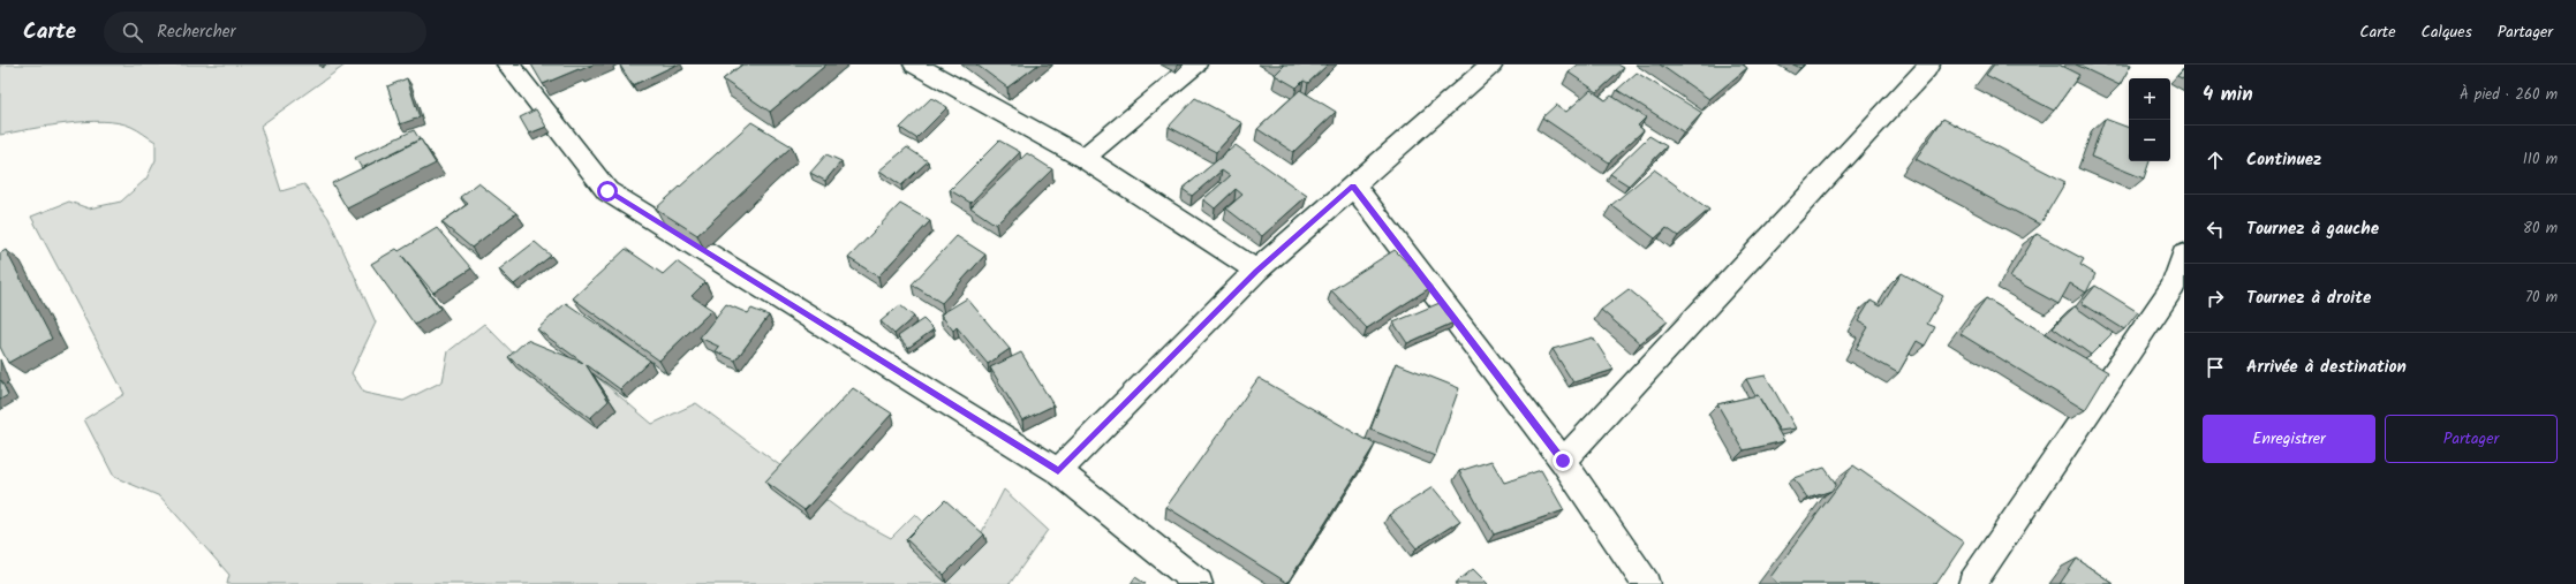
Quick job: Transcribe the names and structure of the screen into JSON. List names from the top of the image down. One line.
{"page":{"header":"Carte","search":"Rechercher","nav":["Carte","Calques","Partager"],"heading":["4 min","À pied · 260 m"],"map_buttons":["+","−"],"list":[["Continuez","110 m"],["Tournez à gauche","80 m"],["Tournez à droite","70 m"],"Arrivée à destination"],"buttons":["Enregistrer","Partager"]}}
